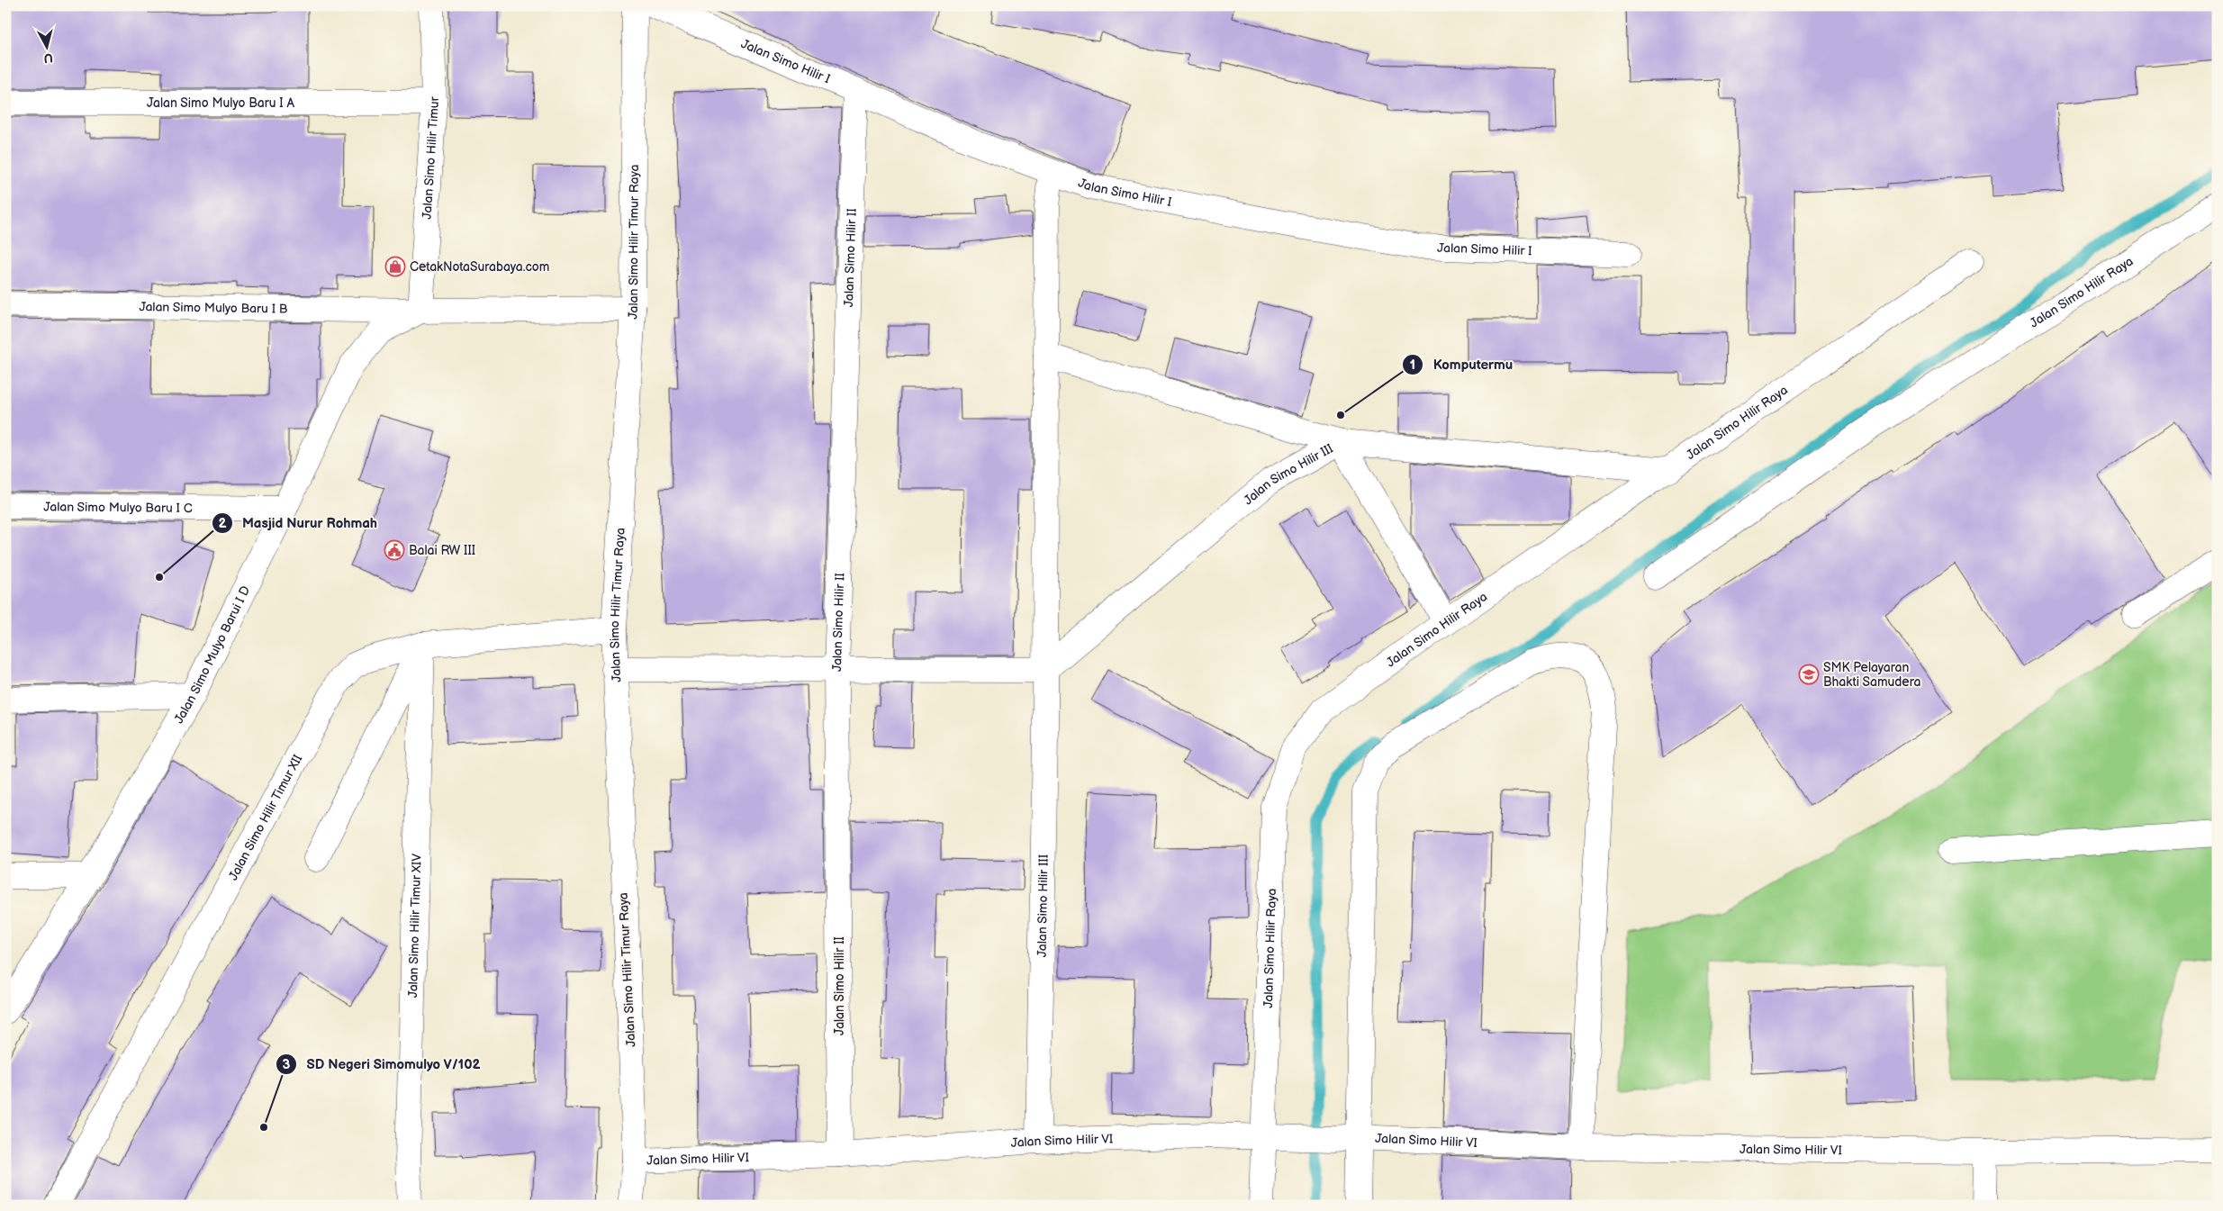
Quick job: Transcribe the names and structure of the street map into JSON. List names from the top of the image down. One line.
{"streets":{"street":["Jalan Simo Hilir I","Jalan Simo Mulyo Baru I A","Jalan Simo Hilir Timur","Jalan Simo Hilir Timur Raya","Jalan Simo Hilir II","Jalan Simo Hilir Raya","Jalan Simo Mulyo Baru I B","Jalan Simo Hilir III","Jalan Simo Mulyo Baru I C","Jalan Simo Mulyo Barui I D","Jalan Simo Hilir Timur XII","Jalan Simo Hilir Timur XIV","Jalan Simo Hilir VI"]},"crossings":[["Jalan Simo Hilir I","Jalan Simo Hilir II"],["Jalan Simo Hilir I","Jalan Simo Hilir III"],["Jalan Simo Mulyo Baru I A","Jalan Simo Hilir Timur"],["Jalan Simo Hilir Timur","Jalan Simo Mulyo Baru I B"],["Jalan Simo Hilir Timur","Jalan Simo Mulyo Barui I D"],["Jalan Simo Hilir Timur Raya","Jalan Simo Mulyo Baru I B"],["Jalan Simo Hilir Timur Raya","Jalan Simo Hilir Timur XII"],["Jalan Simo Hilir Timur Raya","Jalan Simo Hilir VI"],["Jalan Simo Hilir II","Jalan Simo Hilir VI"],["Jalan Simo Hilir Raya","Jalan Simo Hilir VI"],["Jalan Simo Mulyo Baru I B","Jalan Simo Mulyo Barui I D"],["Jalan Simo Hilir III","Jalan Simo Hilir VI"],["Jalan Simo Mulyo Baru I C","Jalan Simo Mulyo Barui I D"],["Jalan Simo Hilir Timur XII","Jalan Simo Hilir Timur XIV"]],"places":{"shop":["CetakNotaSurabaya.com"],"other":["Komputermu","Masjid Nurur Rohmah","SD Negeri Simomulyo V/102"],"public building":["Balai RW III"],"school or university":["SMK Pelayaran Bhakti Samudera"]},"north":"bottom"}
